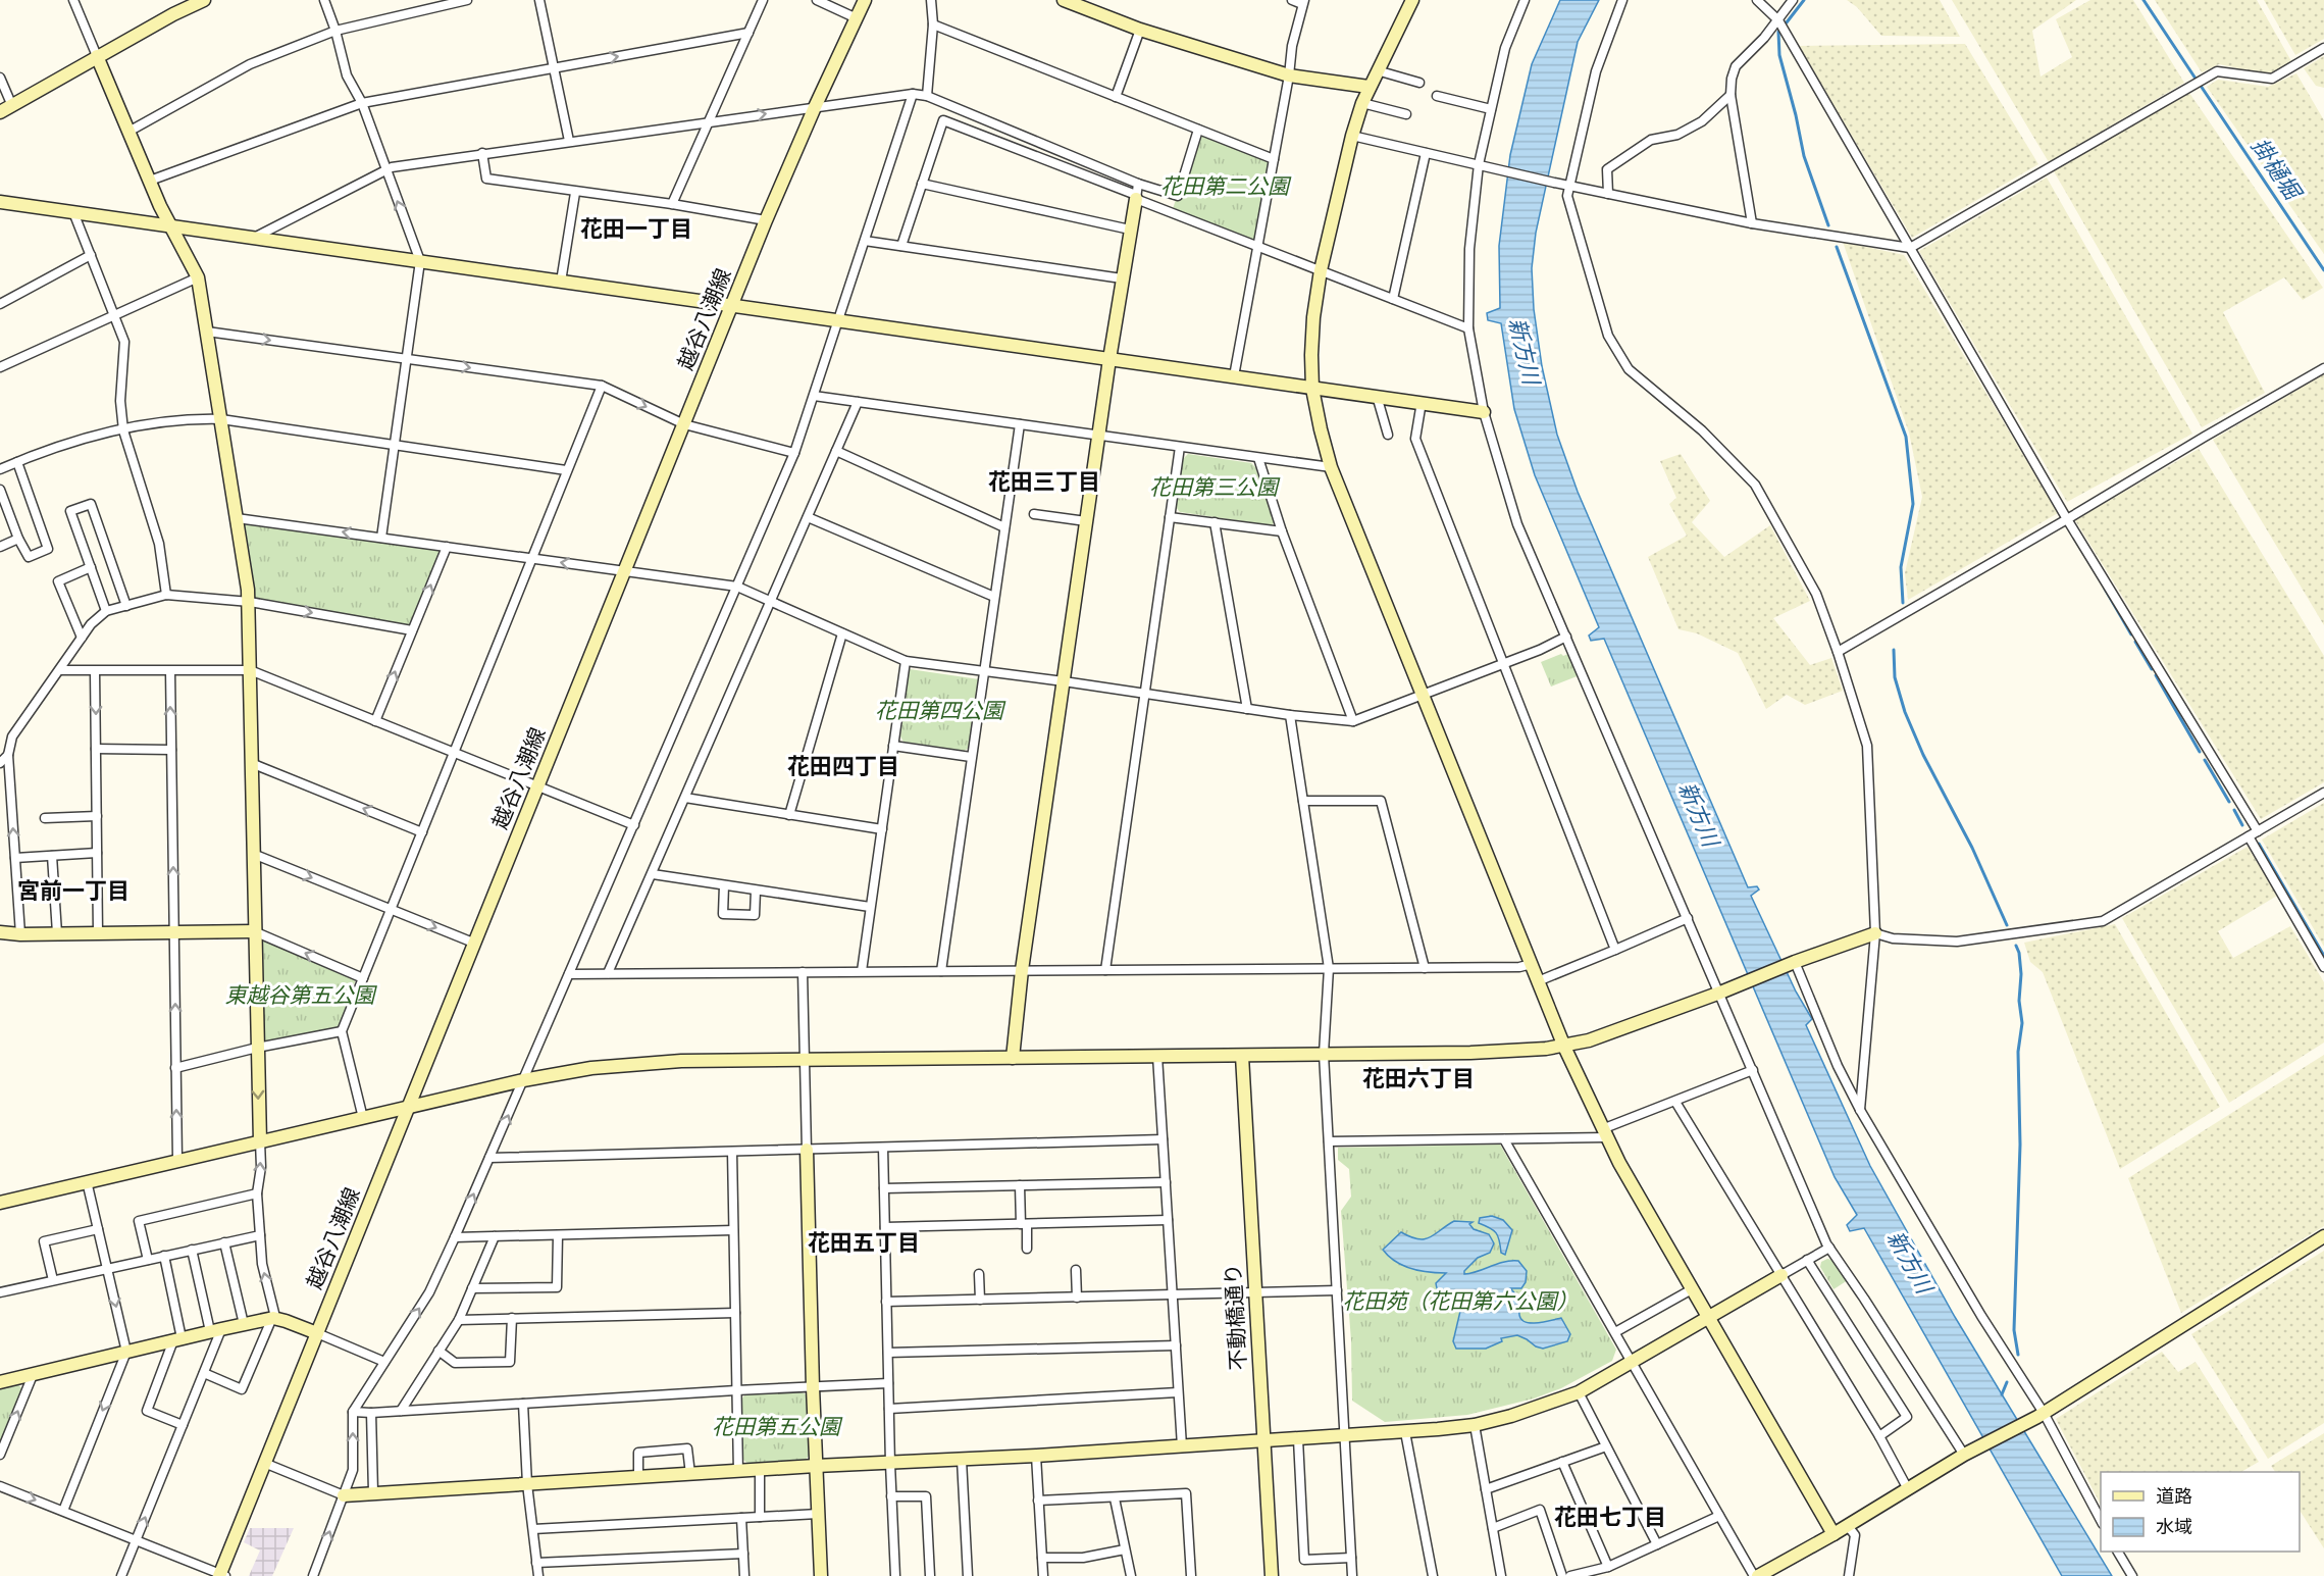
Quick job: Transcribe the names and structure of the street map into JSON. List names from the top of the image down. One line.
{"streets":{"street":["越谷八潮線","不動橋通り"]},"districts":["花田一丁目","花田三丁目","花田四丁目","宮前一丁目","花田六丁目","花田五丁目","花田七丁目"],"water":["掛樋堀","新方川"],"parks":["花田第二公園","花田第三公園","花田第四公園","東越谷第五公園","花田苑（花田第六公園）","花田第五公園"],"legend":["道路","水域"]}
